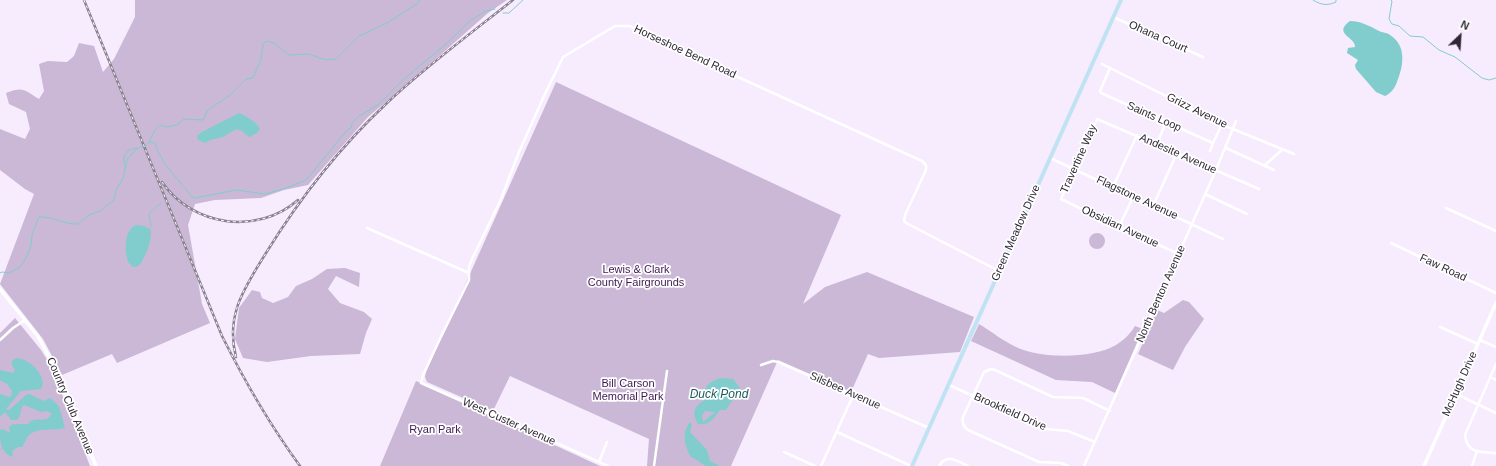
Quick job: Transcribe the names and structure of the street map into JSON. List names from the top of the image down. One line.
{"streets":{"main road":["Green Meadow Drive"],"street":["Ohana Court","Horseshoe Bend Road","Grizz Avenue","Saints Loop","Andesite Avenue","Travertine Way","Flagstone Avenue","Obsidian Avenue","Faw Road","North Benton Avenue","McHugh Drive","Silsbee Avenue","Country Club Avenue","Brookfield Drive","West Custer Avenue"]},"crossings":[["Ohana Court","Green Meadow Drive"],["Horseshoe Bend Road","Green Meadow Drive"],["Horseshoe Bend Road","West Custer Avenue"],["Grizz Avenue","Saints Loop"],["Grizz Avenue","North Benton Avenue"],["Andesite Avenue","Travertine Way"],["Andesite Avenue","North Benton Avenue"],["Travertine Way","Flagstone Avenue"],["Travertine Way","Obsidian Avenue"],["Flagstone Avenue","Green Meadow Drive"],["Flagstone Avenue","North Benton Avenue"],["Obsidian Avenue","North Benton Avenue"],["Green Meadow Drive","Silsbee Avenue"],["Green Meadow Drive","Brookfield Drive"],["North Benton Avenue","Brookfield Drive"]],"water":["Duck Pond"],"parks":["Lewis & Clark County Fairgrounds","Bill Carson Memorial Park","Ryan Park"],"north":"top right"}
